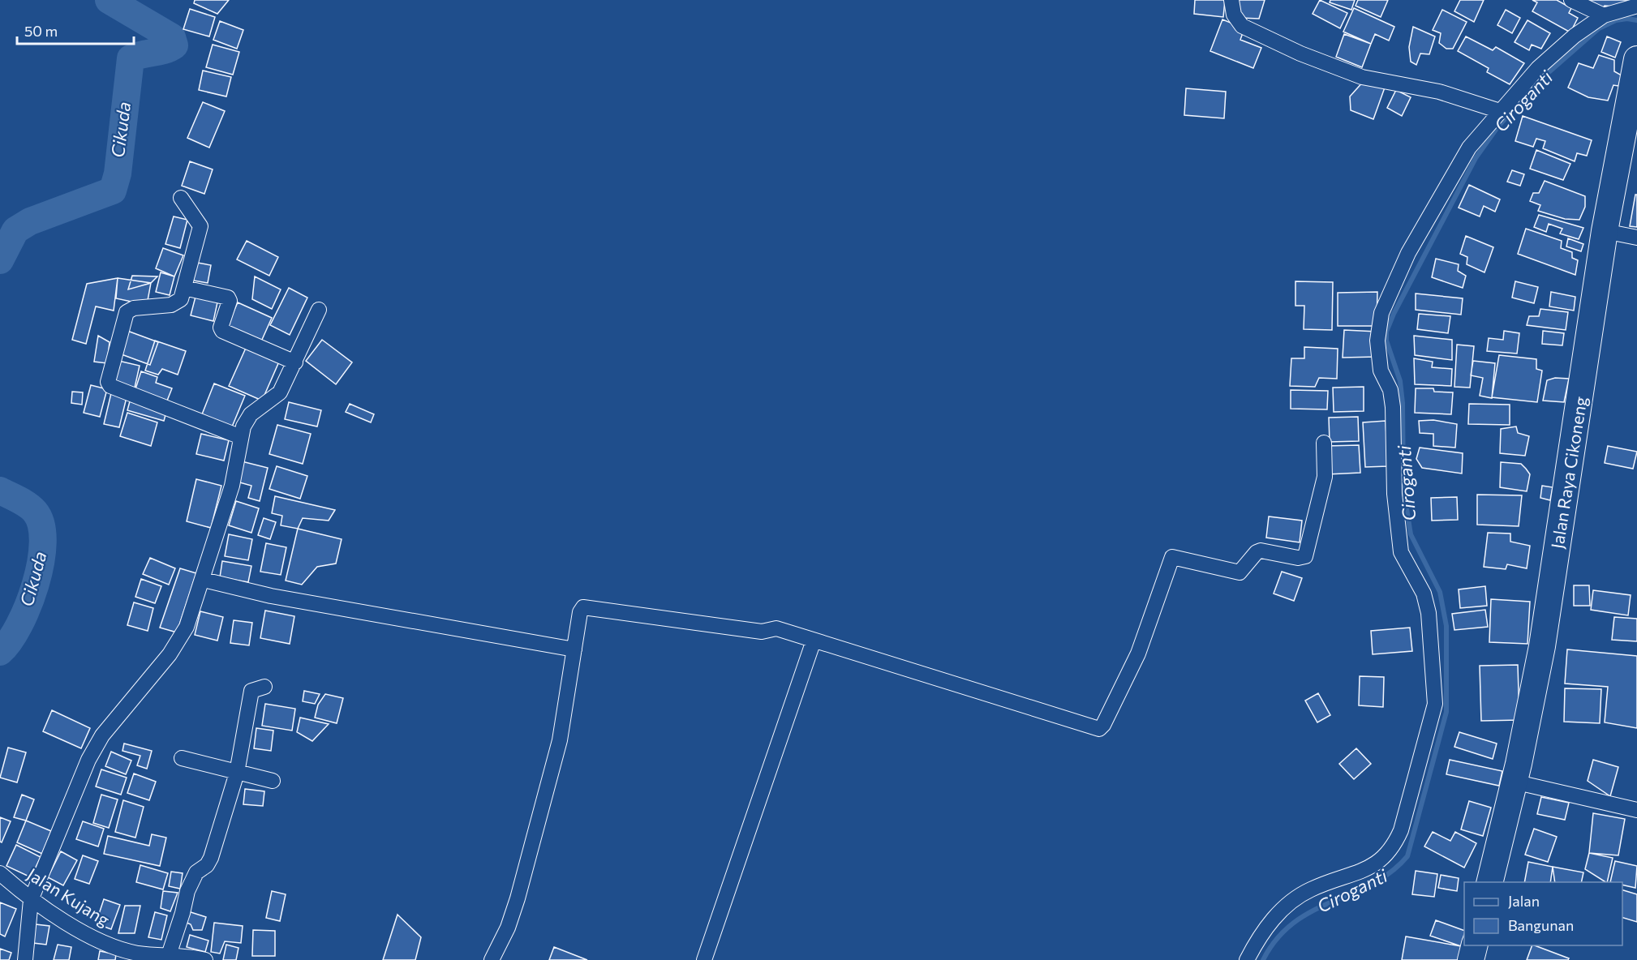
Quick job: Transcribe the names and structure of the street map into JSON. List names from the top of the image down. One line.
{"streets":{"highway":["Jalan Raya Cikoneng"],"street":["Jalan Kujang"]},"water":["Ciroganti","Cikuda"],"legend":["Jalan","Bangunan"],"scale_bar":"50 m"}
